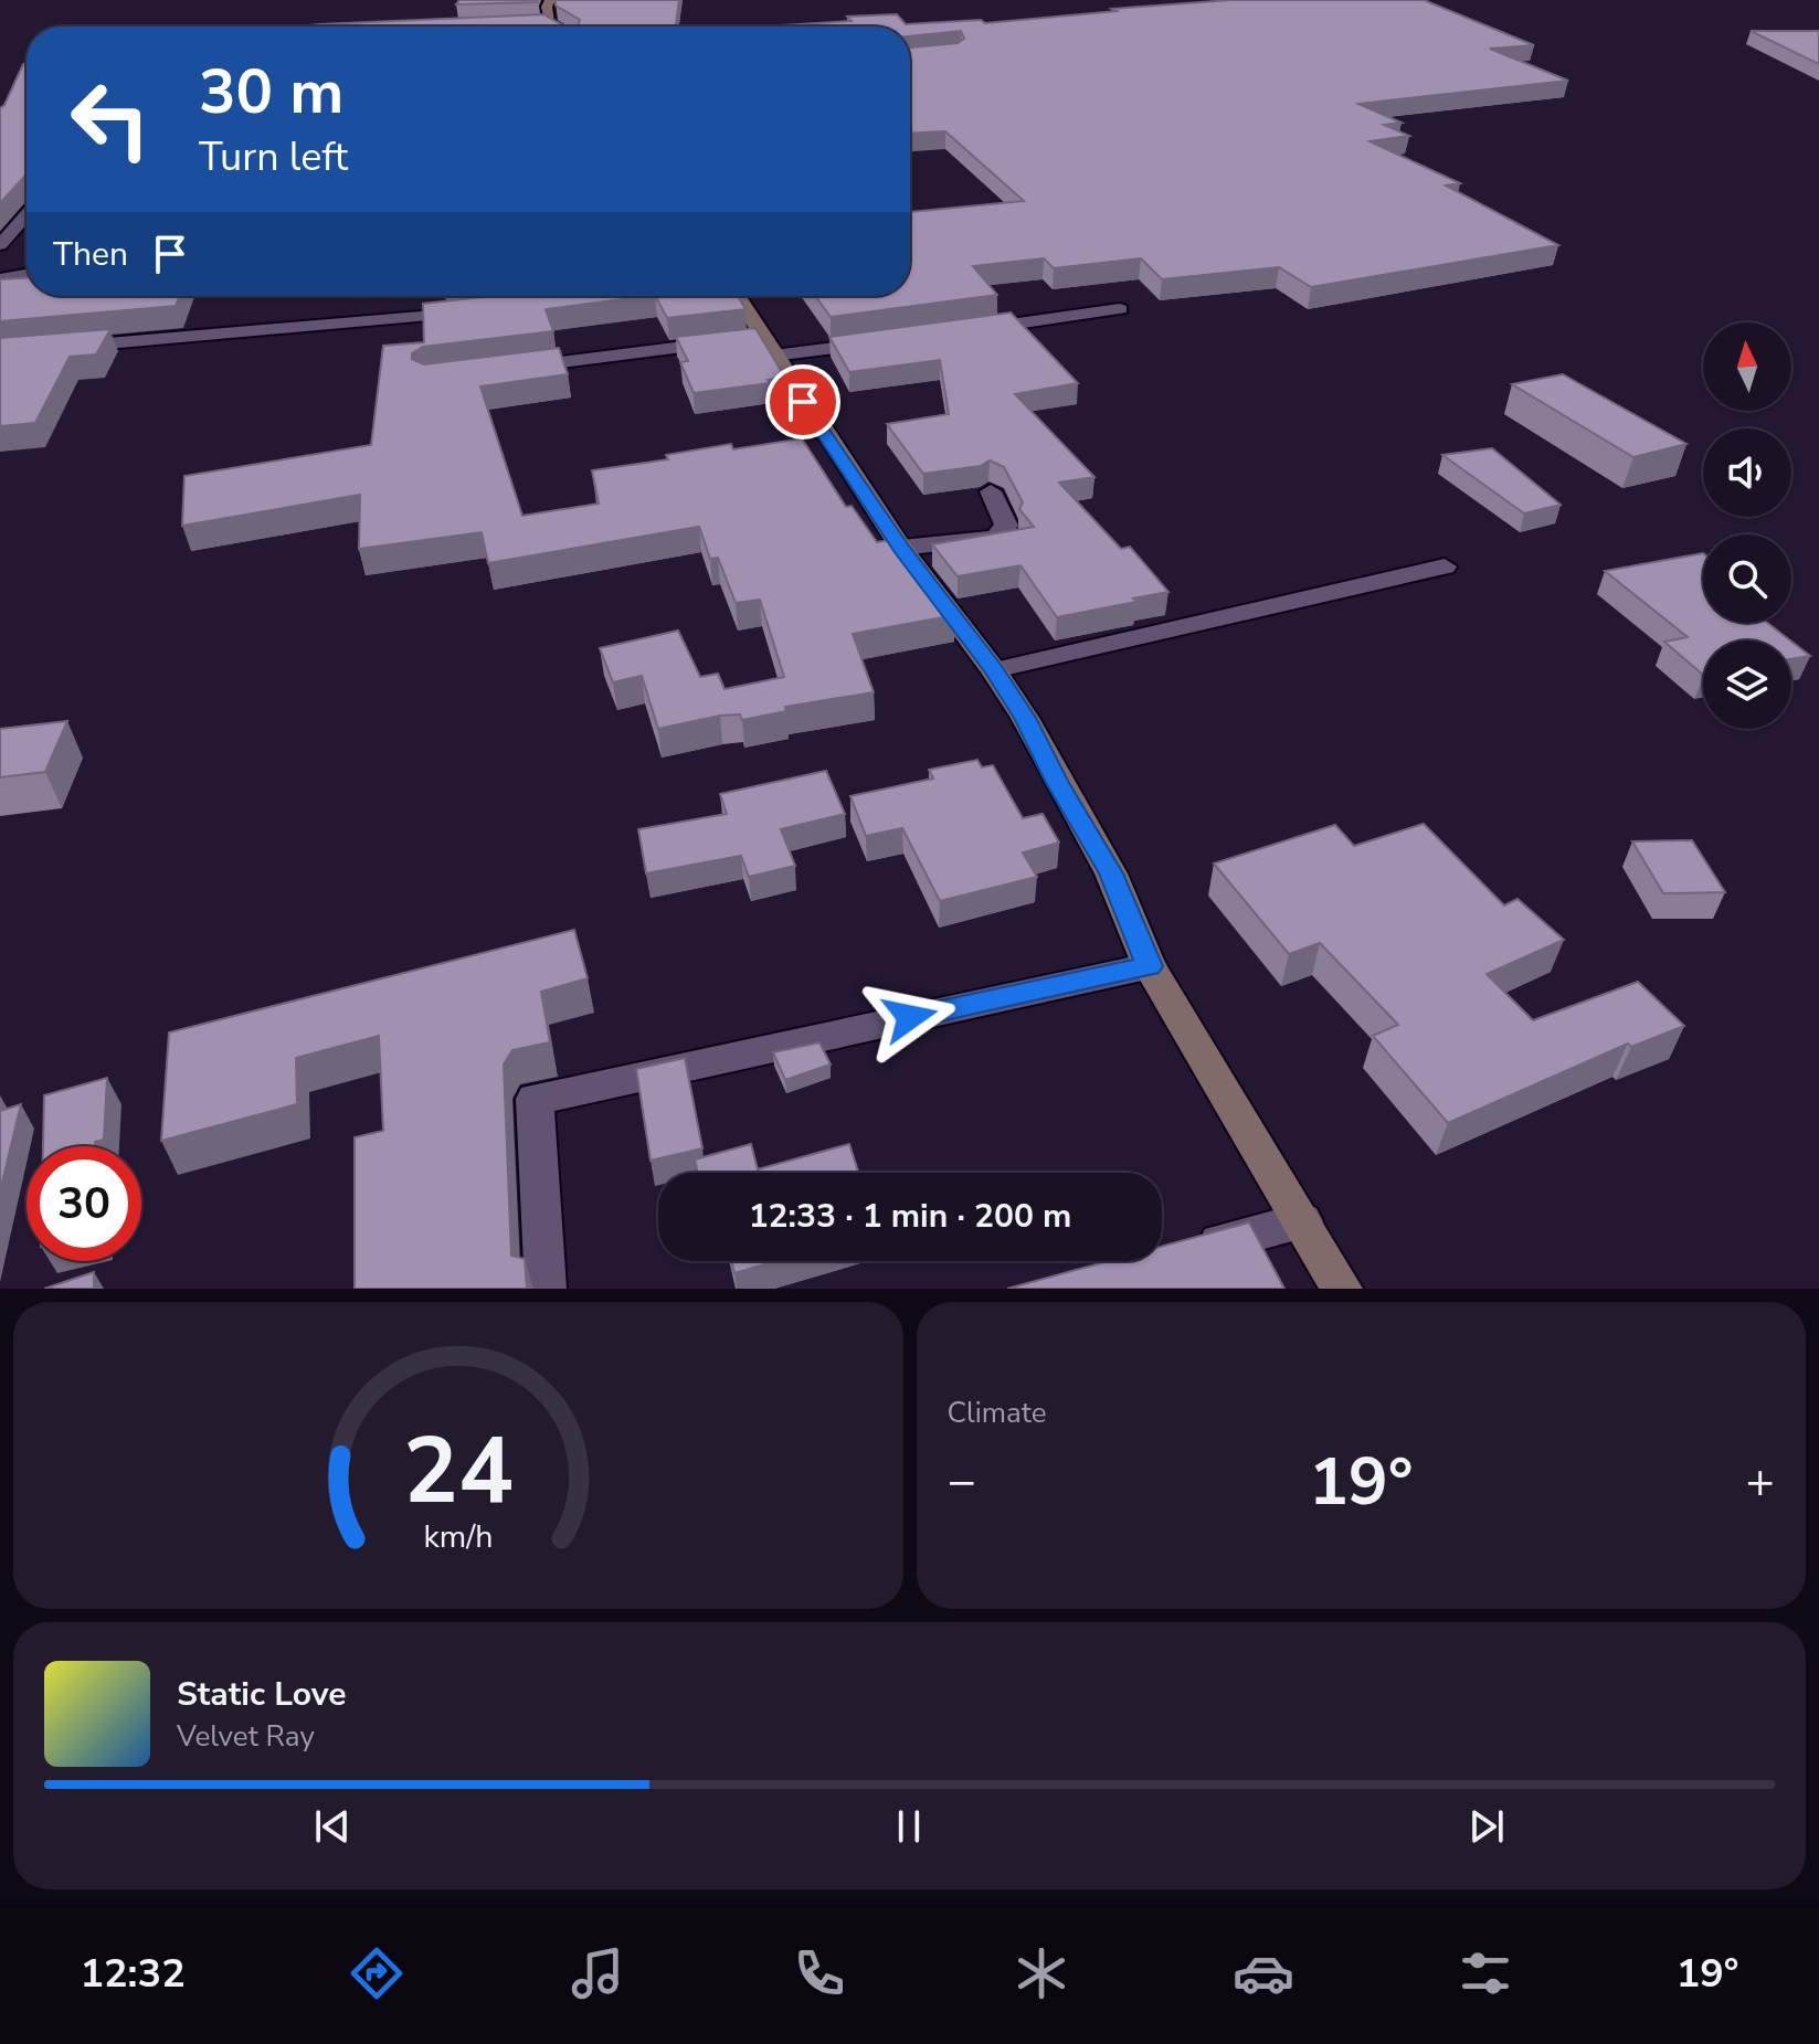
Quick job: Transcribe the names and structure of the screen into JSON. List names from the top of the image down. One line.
{"north":"top","page":{"turn":["30 m","Turn left"],"then":"Then","limit":"30","trip":"12:33 · 1 min · 200 m","tile":"Climate","heat":["−","19°","+"],"song":["Static Love","Velvet Ray"],"tabs":["12:32","19°"],"gauge":["24","km/h"]}}
